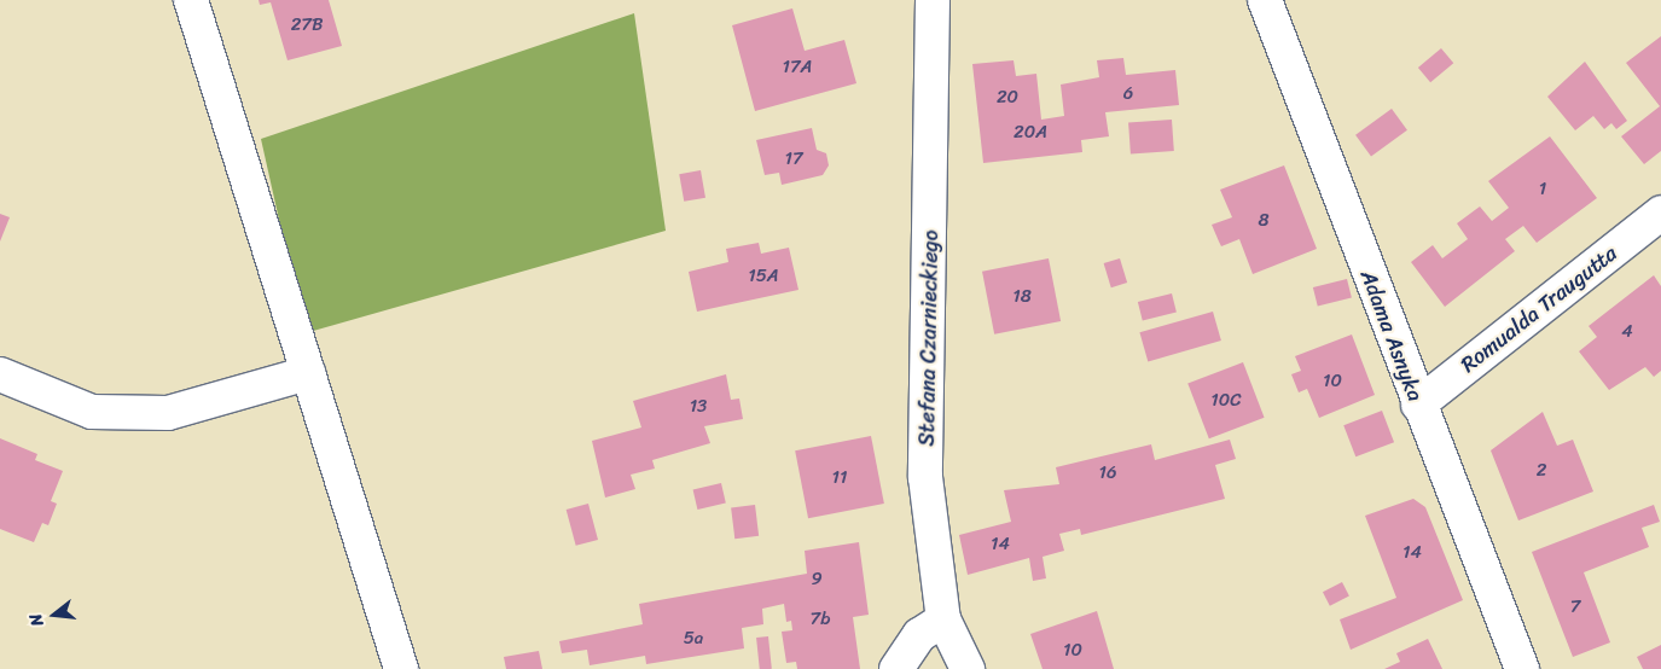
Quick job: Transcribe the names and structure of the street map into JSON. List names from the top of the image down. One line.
{"streets":{"street":["Romualda Traugutta","Adama Asnyka","Stefana Czarnieckiego"]},"crossings":[["Romualda Traugutta","Adama Asnyka"]],"house_numbers":["27B","17A","6","20","20A","17","1","8","15A","18","4","10","10C","13","2","16","11","14","14","9","7","7b","5a","10"],"north":"left"}
